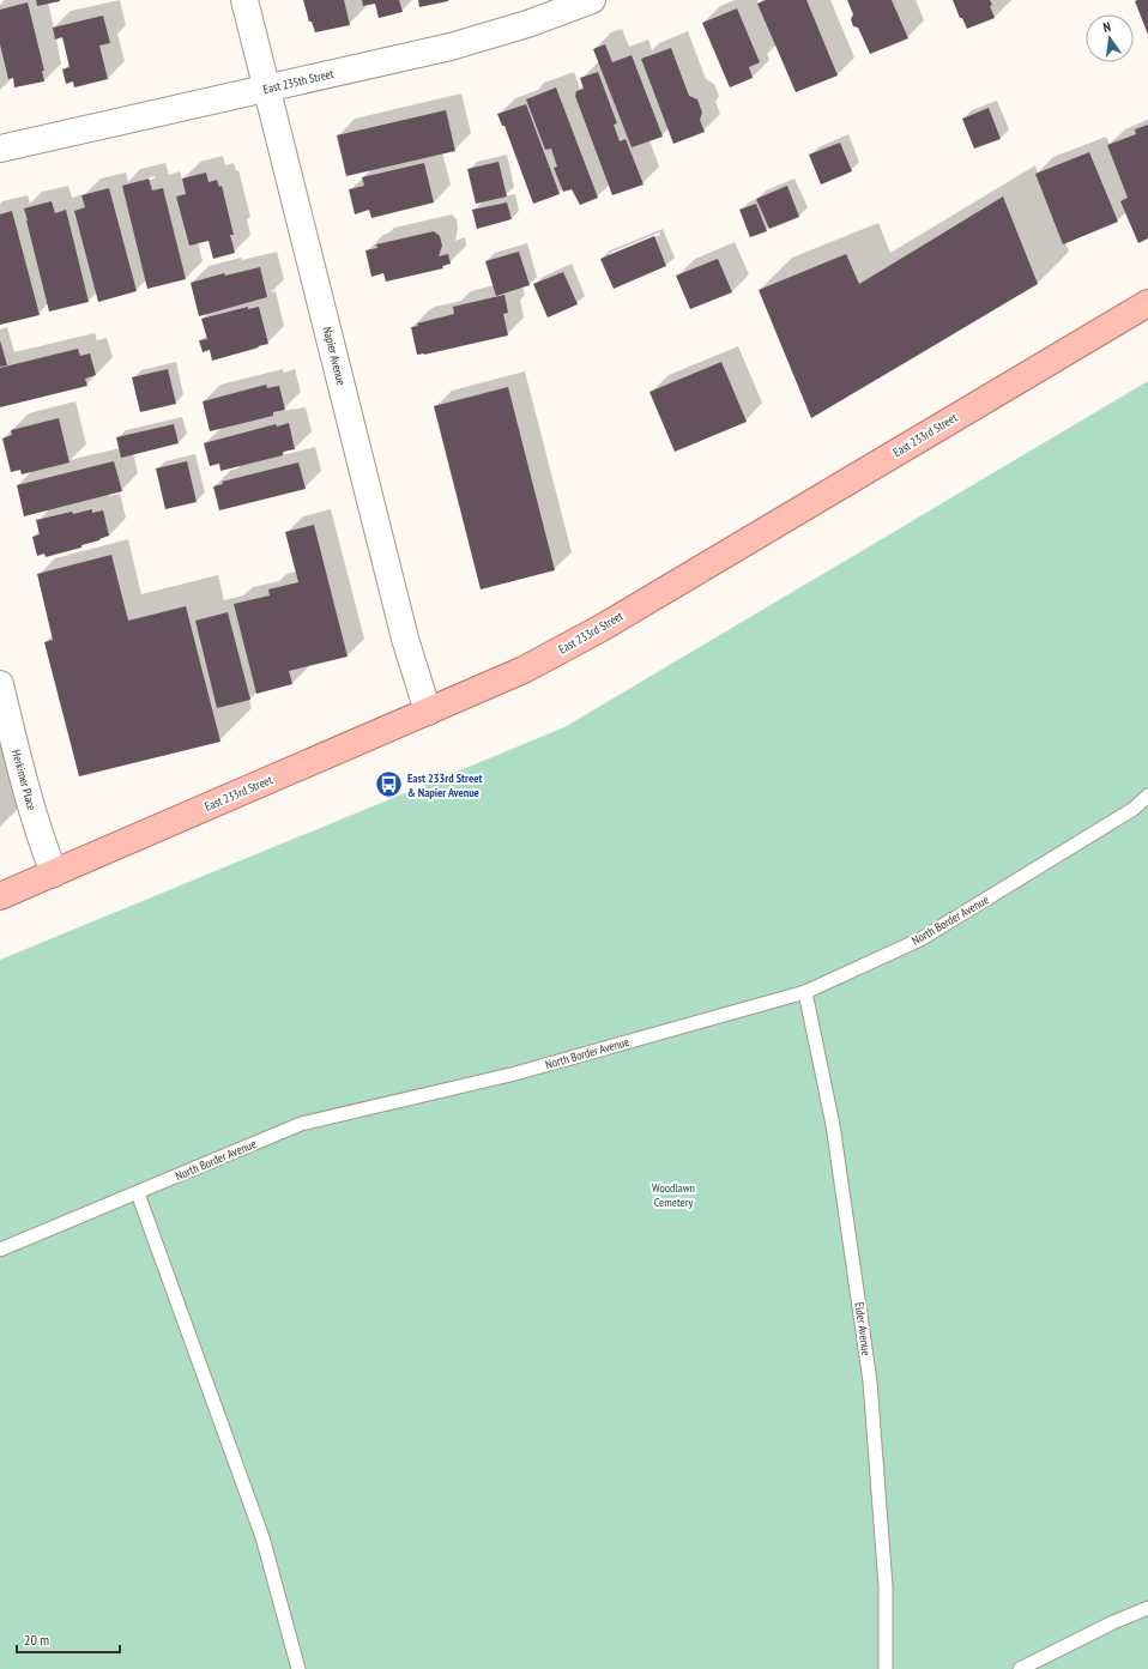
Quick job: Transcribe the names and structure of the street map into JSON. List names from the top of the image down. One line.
{"streets":{"main road":["East 233rd Street"],"street":["East 235th Street","Napier Avenue","Herkimer Place"],"lane":["North Border Avenue","Elder Avenue"]},"crossings":[["East 235th Street","Napier Avenue"],["Napier Avenue","East 233rd Street"],["East 233rd Street","Herkimer Place"],["North Border Avenue","Elder Avenue"]],"parks":["Woodlawn Cemetery"],"places":{"bus stop":["East 233rd Street & Napier Avenue"]},"scale_bar":"20 m","north":"top"}
